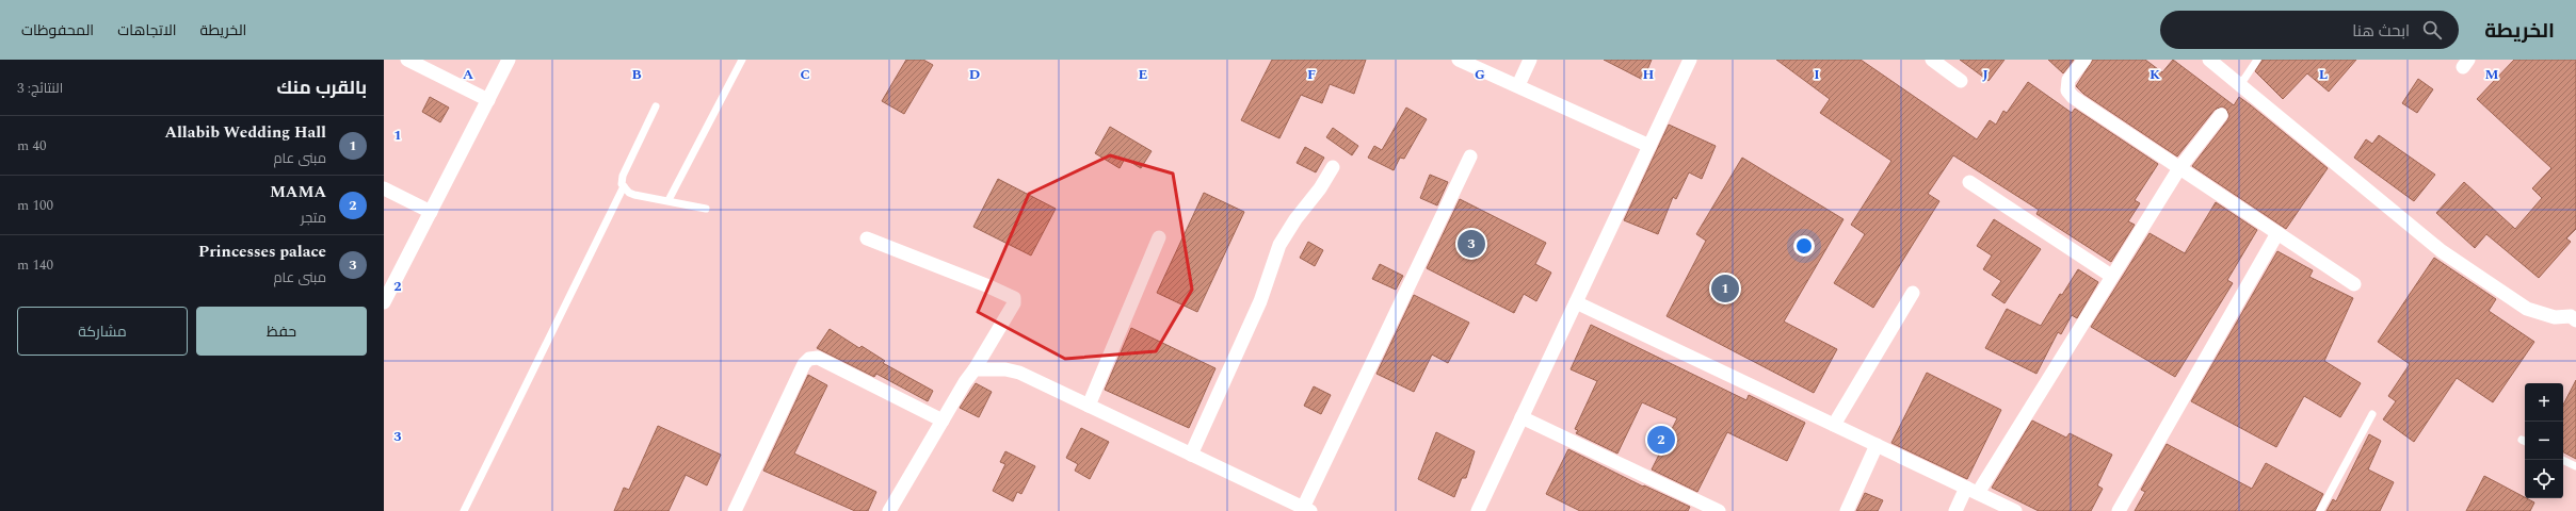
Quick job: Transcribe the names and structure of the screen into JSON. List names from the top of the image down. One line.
{"page":{"header":"الخريطة","search":"ابحث هنا","nav":["الخريطة","الاتجاهات","المحفوظات"],"heading":["بالقرب منك","النتائج: 3"],"list":[{"mark":"1","name":"Allabib Wedding Hall","note":"مبنى عام","value":"40 m"},{"mark":"2","name":"MAMA","note":"متجر","value":"100 m"},{"mark":"3","name":"Princesses palace","note":"مبنى عام","value":"140 m"}],"pins":["3","1","2"],"buttons":["حفظ","مشاركة"],"map_buttons":["+","−"]},"grid":{"columns":["A","B","C","D","E","F","G","H","I","J","K","L","M"],"rows":["1","2","3"]}}
